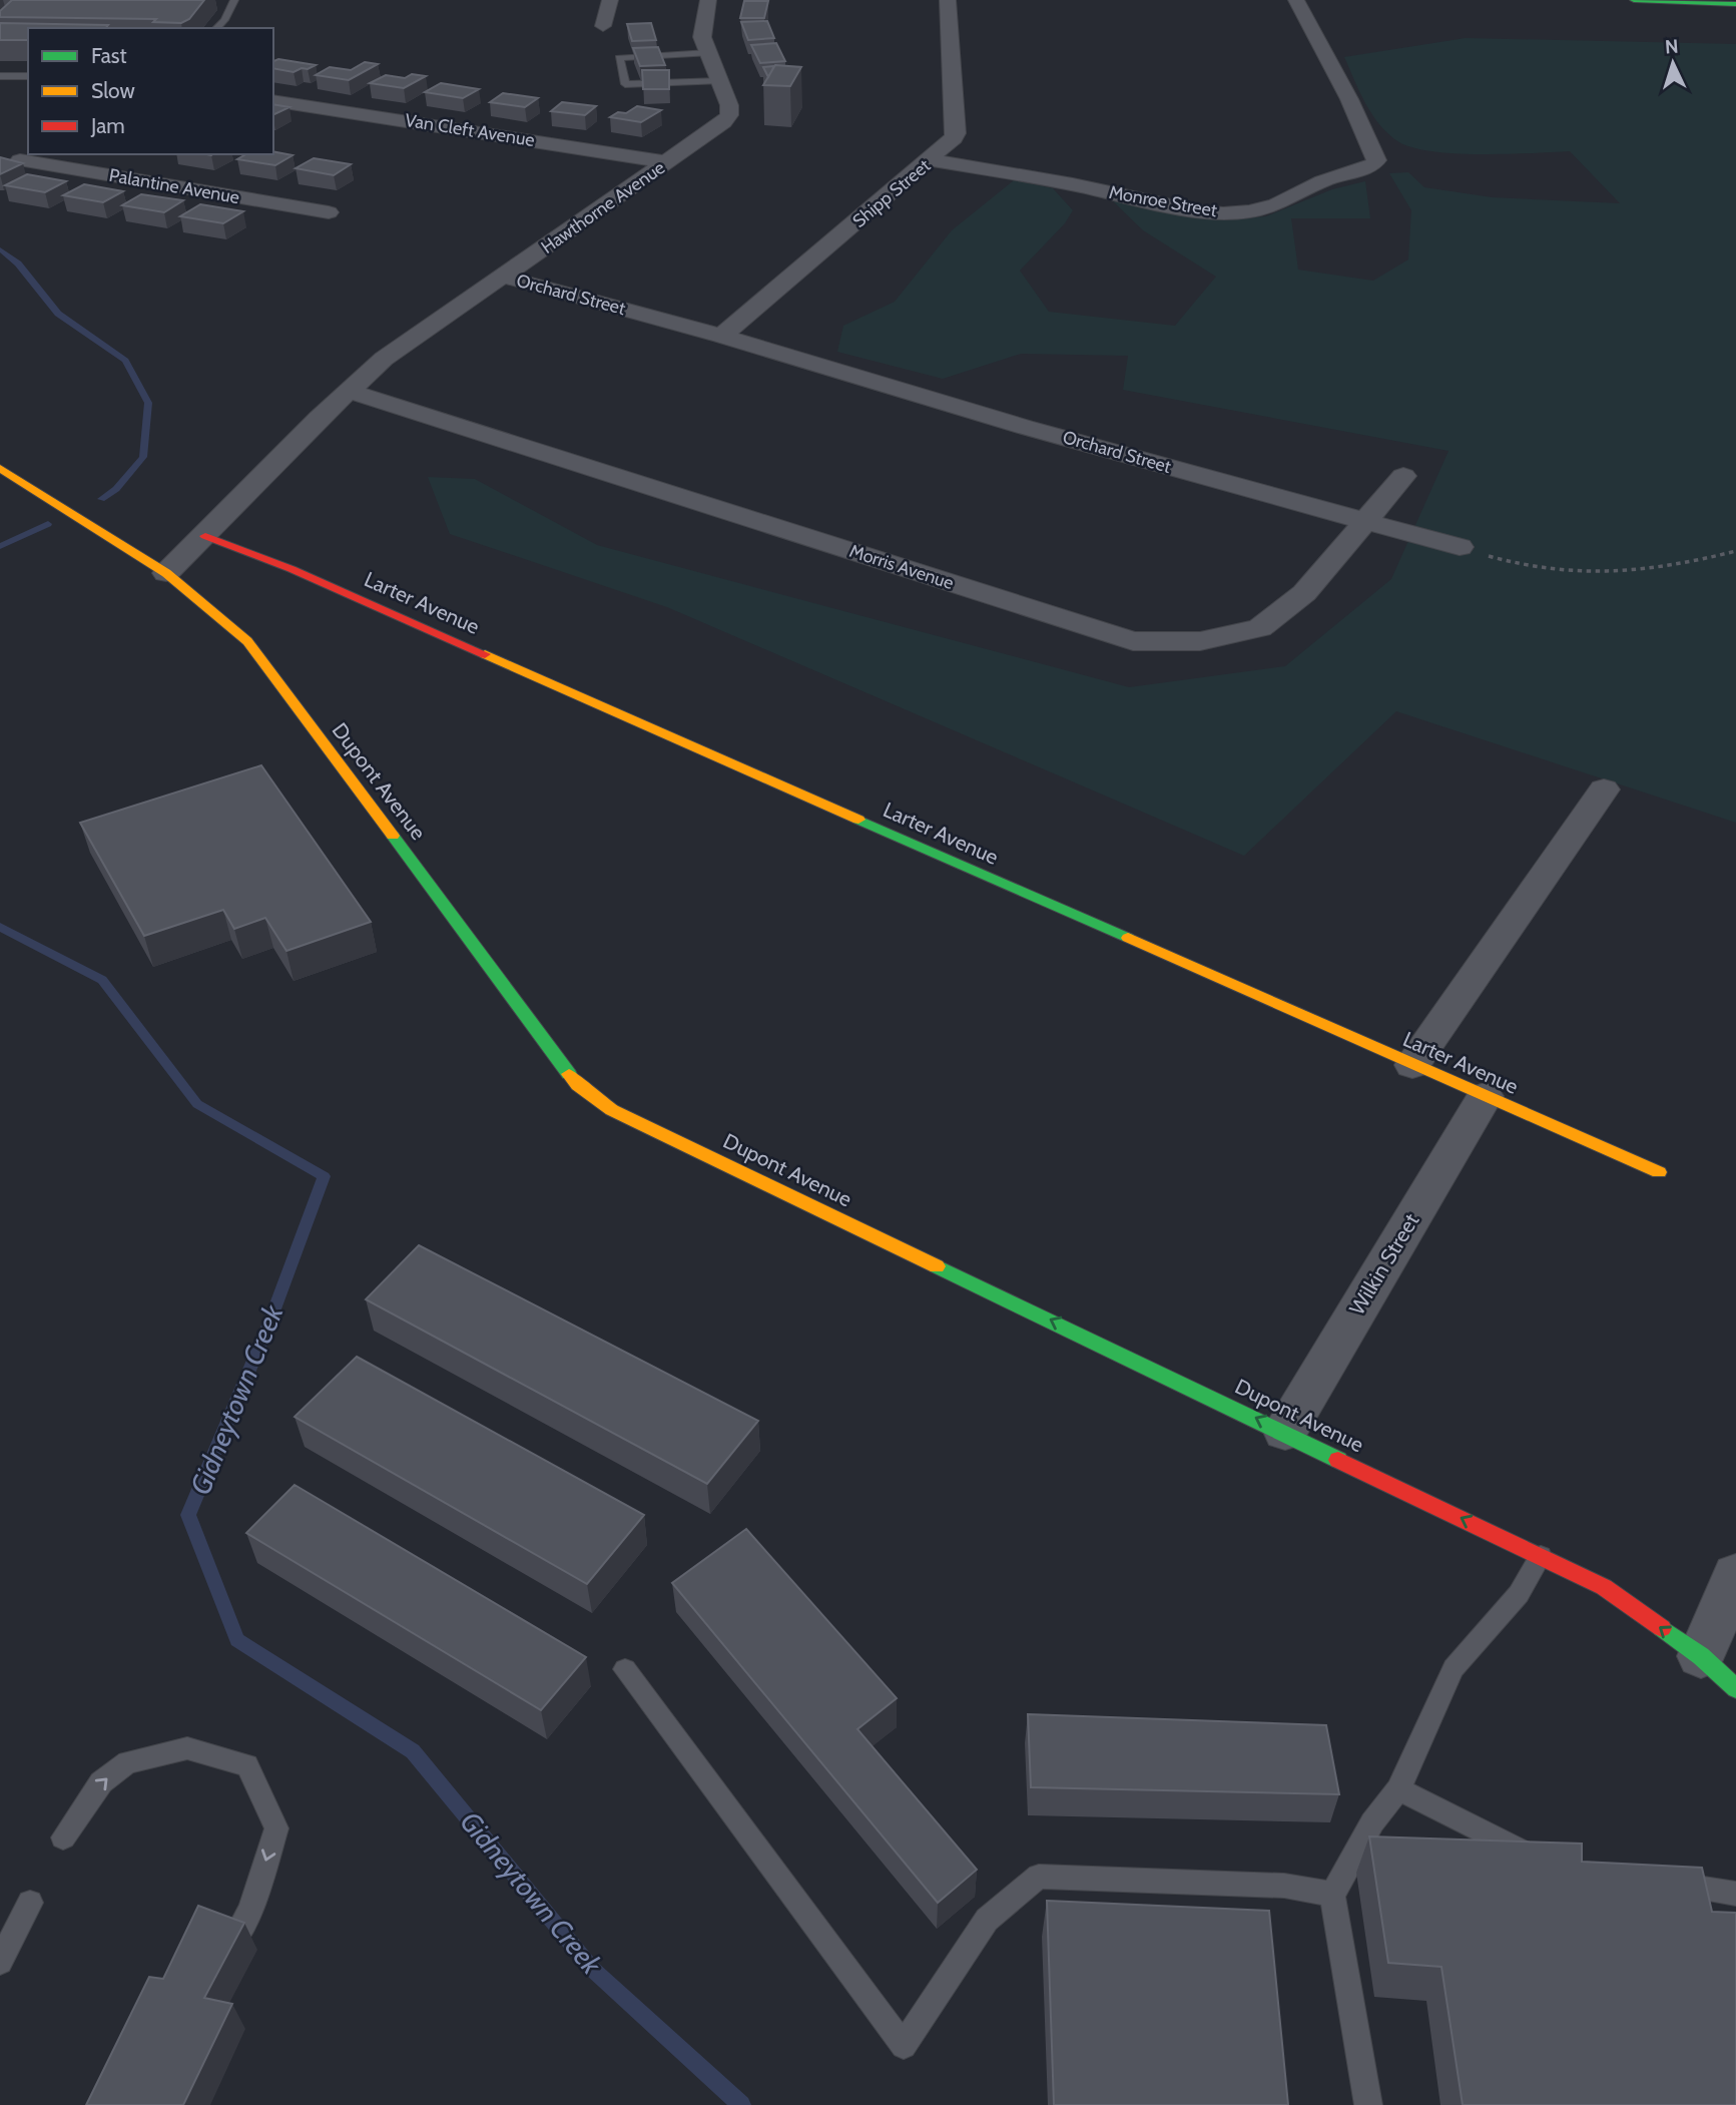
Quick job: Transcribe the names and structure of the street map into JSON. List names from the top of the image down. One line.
{"streets":{"street":["Van Cleft Avenue","Palantine Avenue","Shipp Street","Monroe Street","Hawthorne Avenue","Orchard Street","Morris Avenue","Larter Avenue","Dupont Avenue","Wilkin Street"]},"crossings":[["Van Cleft Avenue","Hawthorne Avenue"],["Shipp Street","Monroe Street"],["Shipp Street","Orchard Street"],["Hawthorne Avenue","Orchard Street"],["Hawthorne Avenue","Morris Avenue"],["Hawthorne Avenue","Larter Avenue"],["Hawthorne Avenue","Dupont Avenue"],["Orchard Street","Morris Avenue"],["Larter Avenue","Wilkin Street"],["Dupont Avenue","Wilkin Street"]],"one_way":["Dupont Avenue"],"water":["Gidneytown Creek"],"legend":["Fast","Slow","Jam"],"north":"top"}
